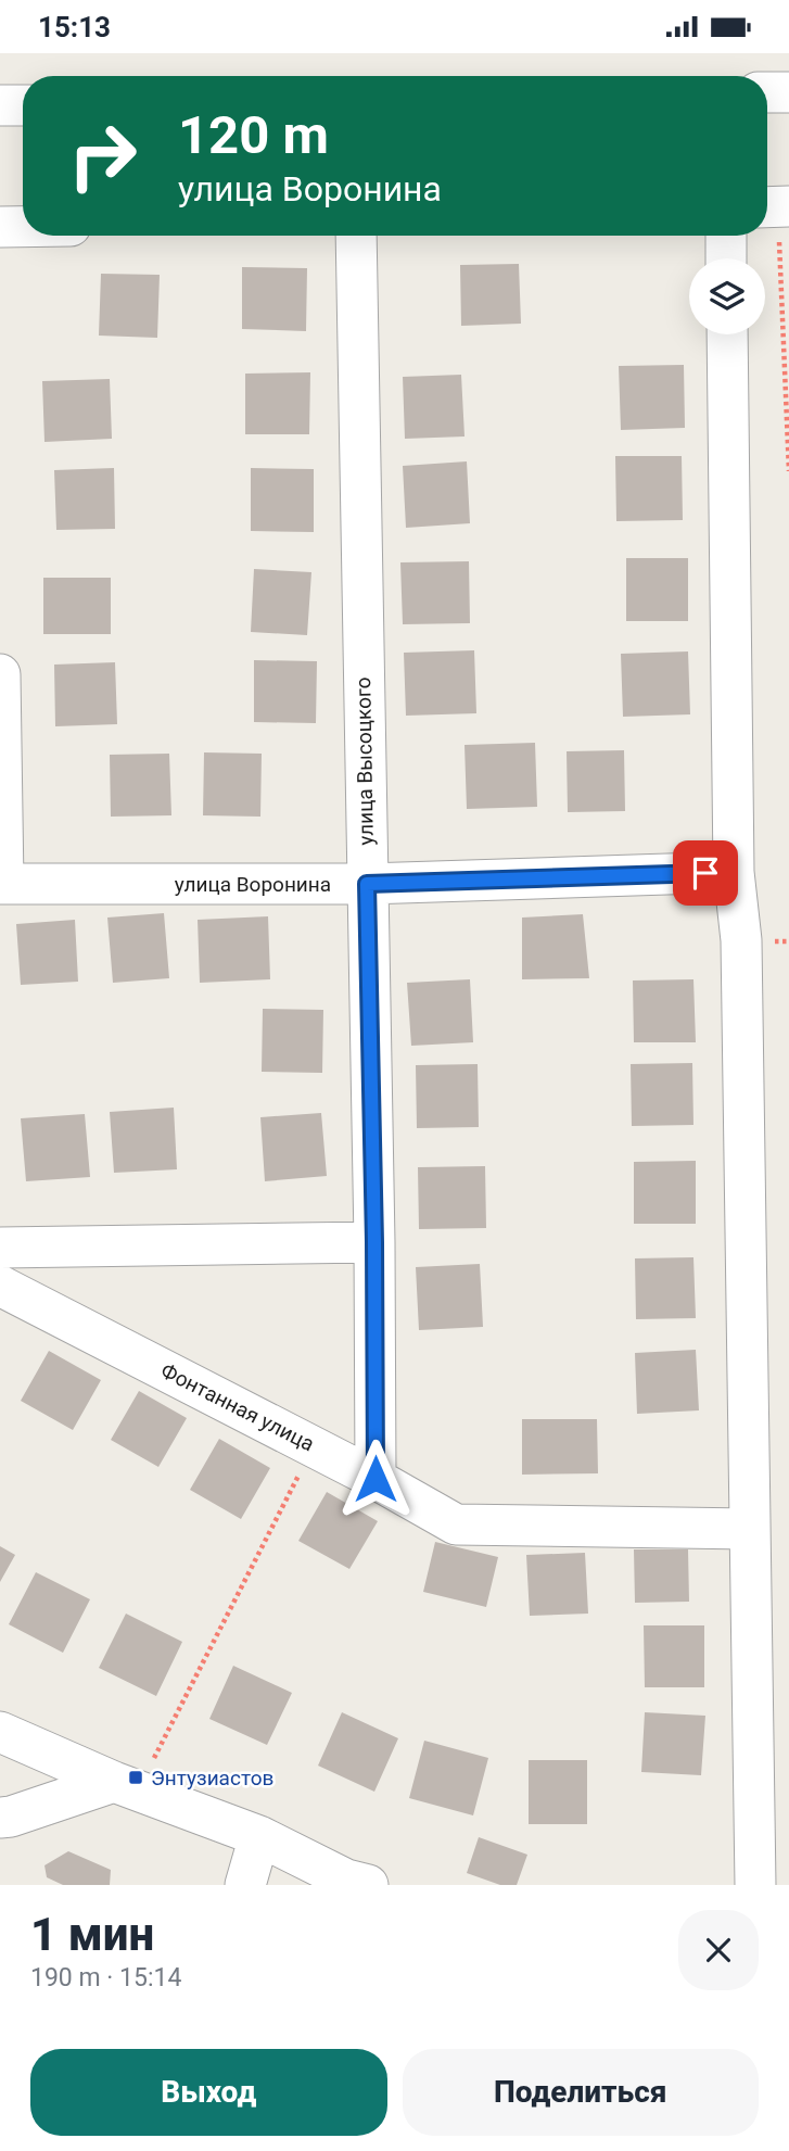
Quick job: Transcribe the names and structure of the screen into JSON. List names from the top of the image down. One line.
{"streets":{"street":["улица Высоцкого","улица Воронина","Фонтанная улица"]},"crossings":[["улица Высоцкого","улица Воронина"],["улица Высоцкого","Фонтанная улица"]],"places":{"transit":["Энтузиастов"]},"page":{"status":"15:13","turn":["120 m","улица Воронина"],"heading":["1 мин","190 m · 15:14"],"buttons":["Выход","Поделиться"]}}
